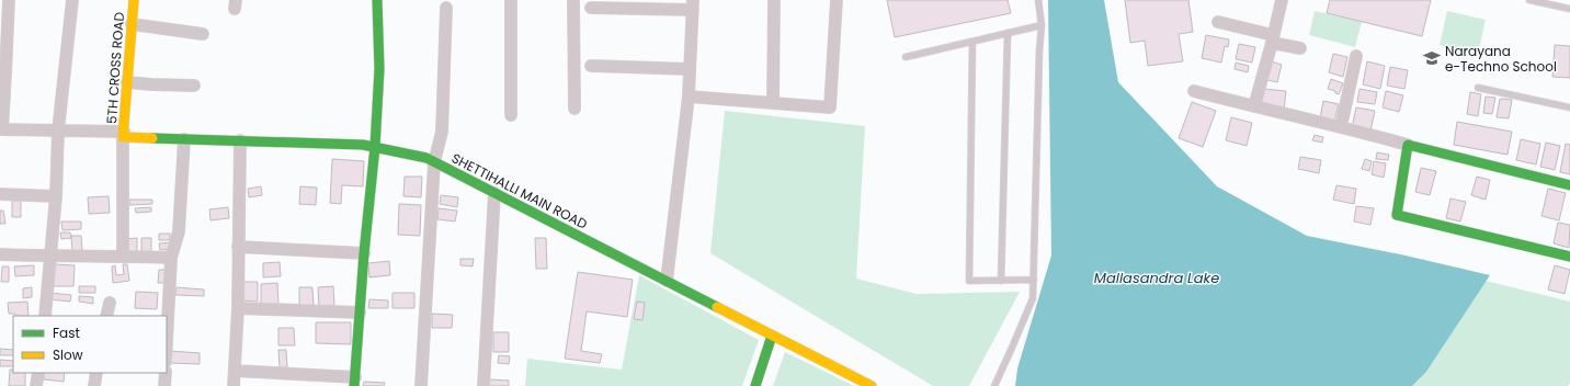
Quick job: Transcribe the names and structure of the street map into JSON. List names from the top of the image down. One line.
{"streets":{"street":["5TH CROSS ROAD","SHETTIHALLI MAIN ROAD"]},"crossings":[["5TH CROSS ROAD","SHETTIHALLI MAIN ROAD"]],"water":["Mallasandra Lake"],"places":{"school or university":["Narayana e-Techno School"]},"legend":["Fast","Slow"]}
